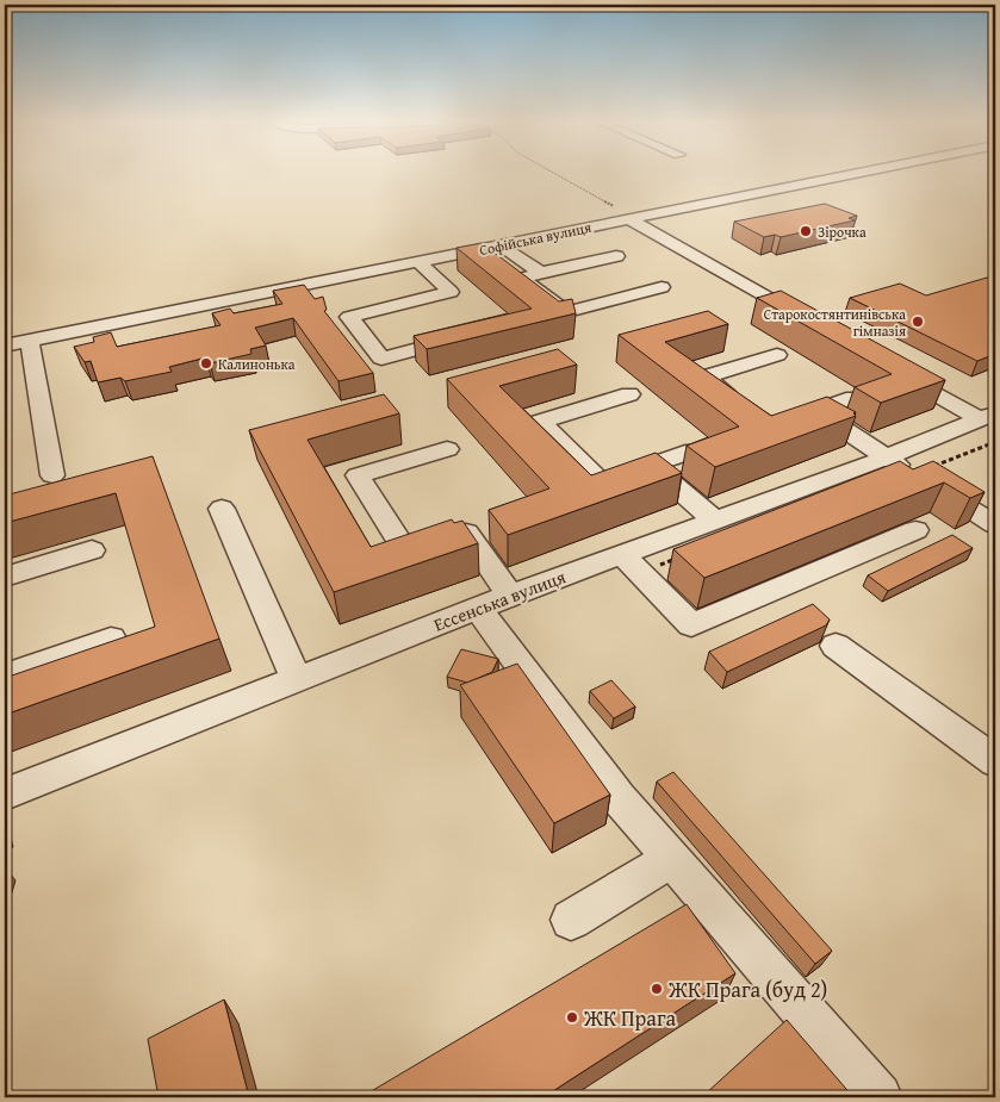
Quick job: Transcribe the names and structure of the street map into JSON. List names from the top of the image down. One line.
{"streets":{"street":["Софійська вулиця","Ессенська вулиця"]},"places":["Зірочка","Старокостянтинівська гімназія","Калинонька","ЖК Прага (буд 2)","ЖК Прага"]}
